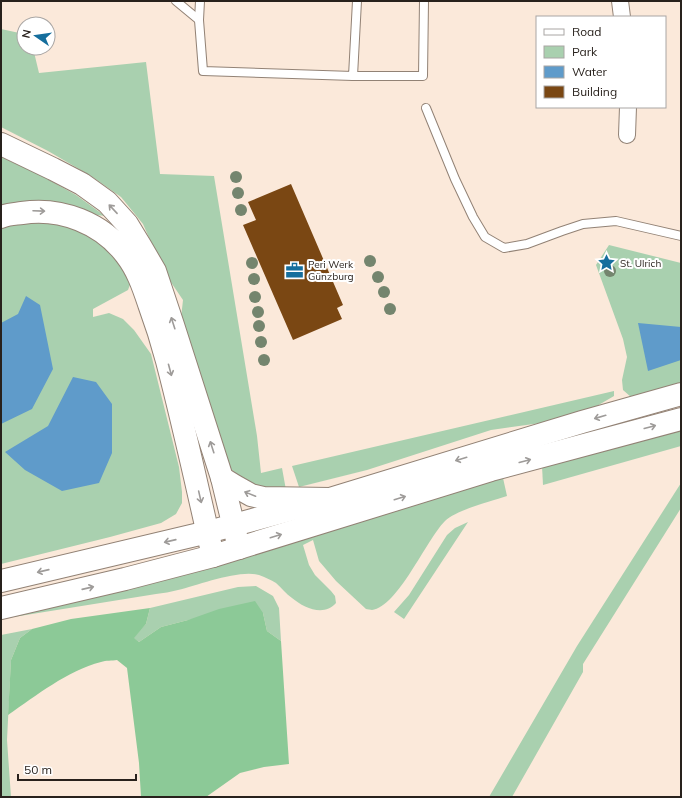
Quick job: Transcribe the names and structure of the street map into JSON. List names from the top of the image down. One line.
{"places":{"place":["St. Ulrich"],"office":["Peri Werk Günzburg"]},"legend":["Road","Park","Water","Building"],"scale_bar":"50 m","north":"left"}
